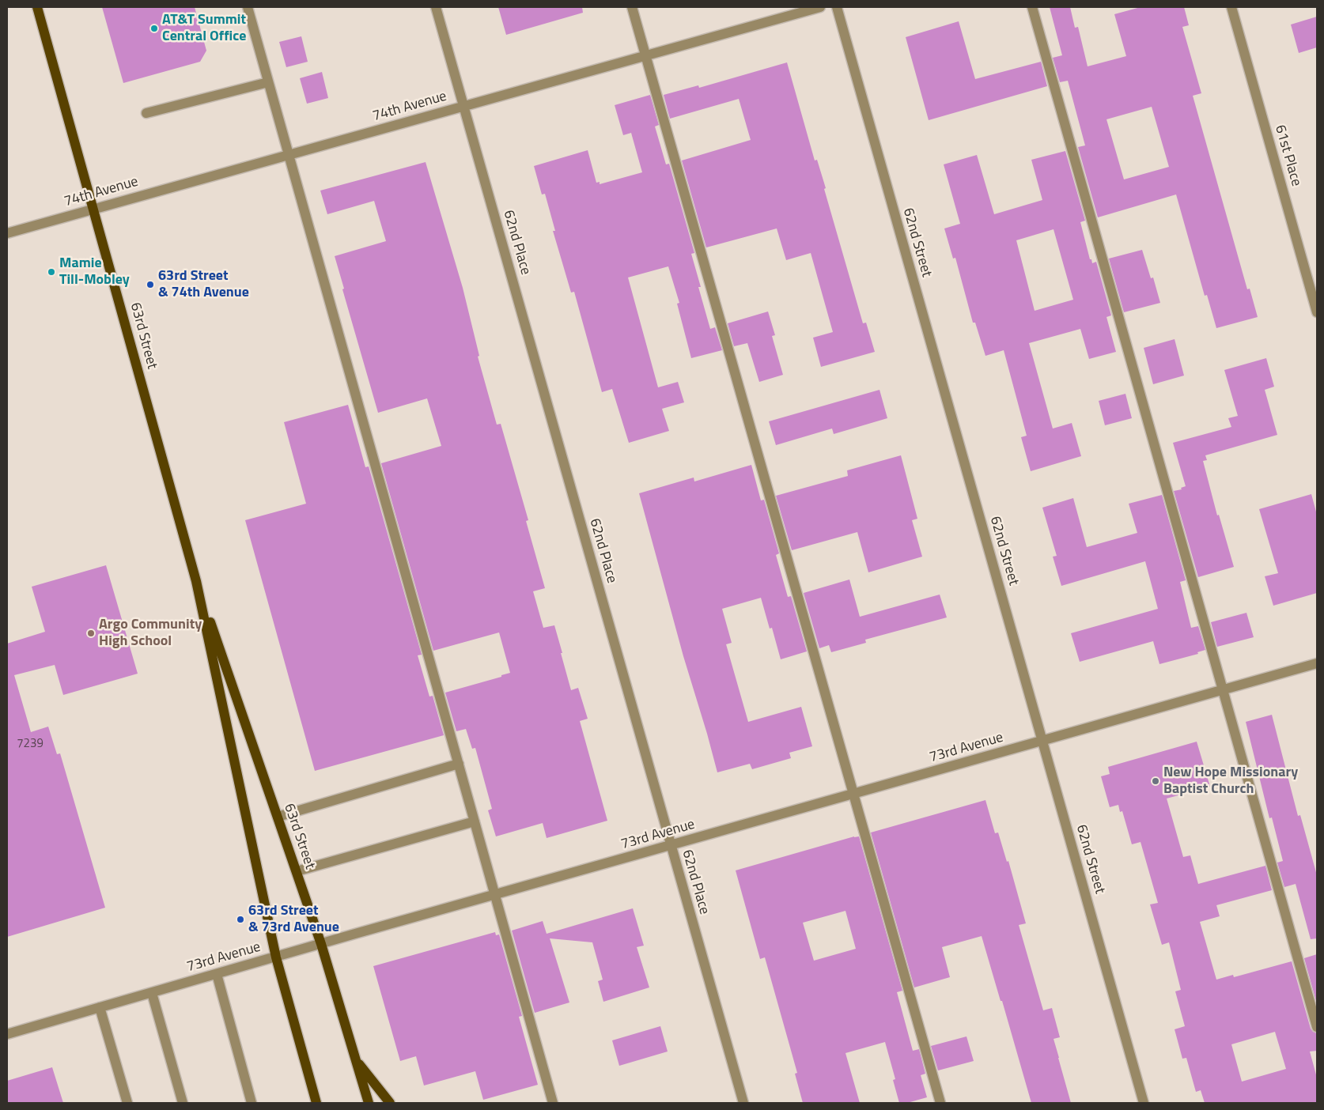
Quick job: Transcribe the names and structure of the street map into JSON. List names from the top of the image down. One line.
{"streets":{"main road":["63rd Street"],"street":["74th Avenue","61st Place","62nd Place","62nd Street","73rd Avenue"]},"crossings":[["74th Avenue","62nd Place"],["74th Avenue","63rd Street"],["62nd Place","73rd Avenue"],["62nd Street","73rd Avenue"],["63rd Street","73rd Avenue"]],"places":["AT&T Summit Central Office","Mamie Till-Mobley","63rd Street & 74th Avenue","Argo Community High School","New Hope Missionary Baptist Church","63rd Street & 73rd Avenue"],"house_numbers":["7239"]}
